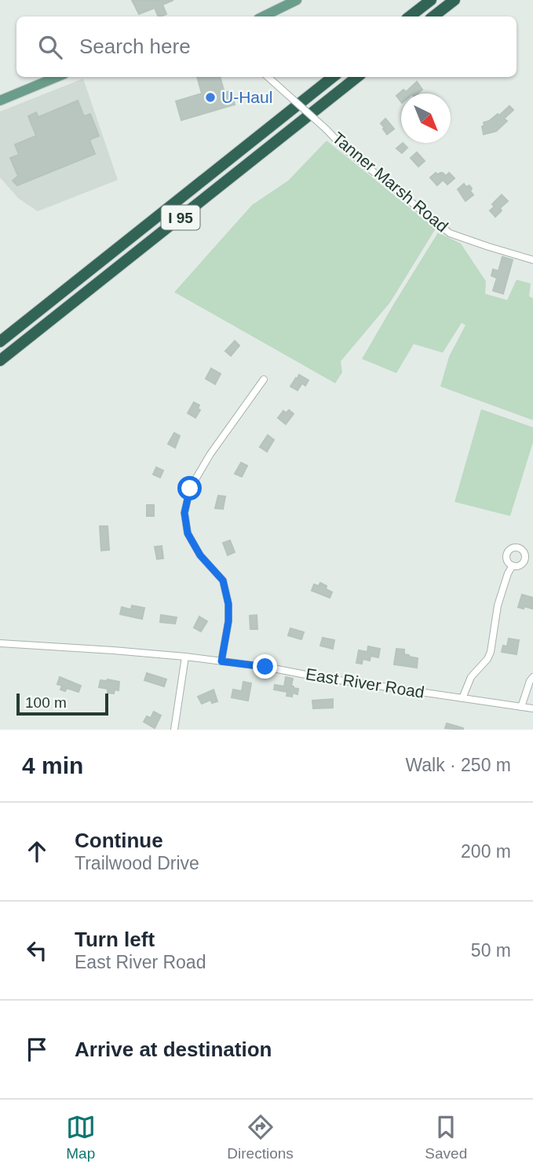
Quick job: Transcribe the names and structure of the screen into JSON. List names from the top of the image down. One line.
{"streets":{"highway":["I 95"],"street":["Tanner Marsh Road","East River Road"]},"places":["U-Haul"],"scale_bar":"100 m","north":"bottom right","page":{"search":"Search here","scale":"100 m","heading":["4 min","Walk · 250 m"],"list":[["Continue","Trailwood Drive","200 m"],["Turn left","East River Road","50 m"],"Arrive at destination"],"nav":["Map","Directions","Saved"]}}
